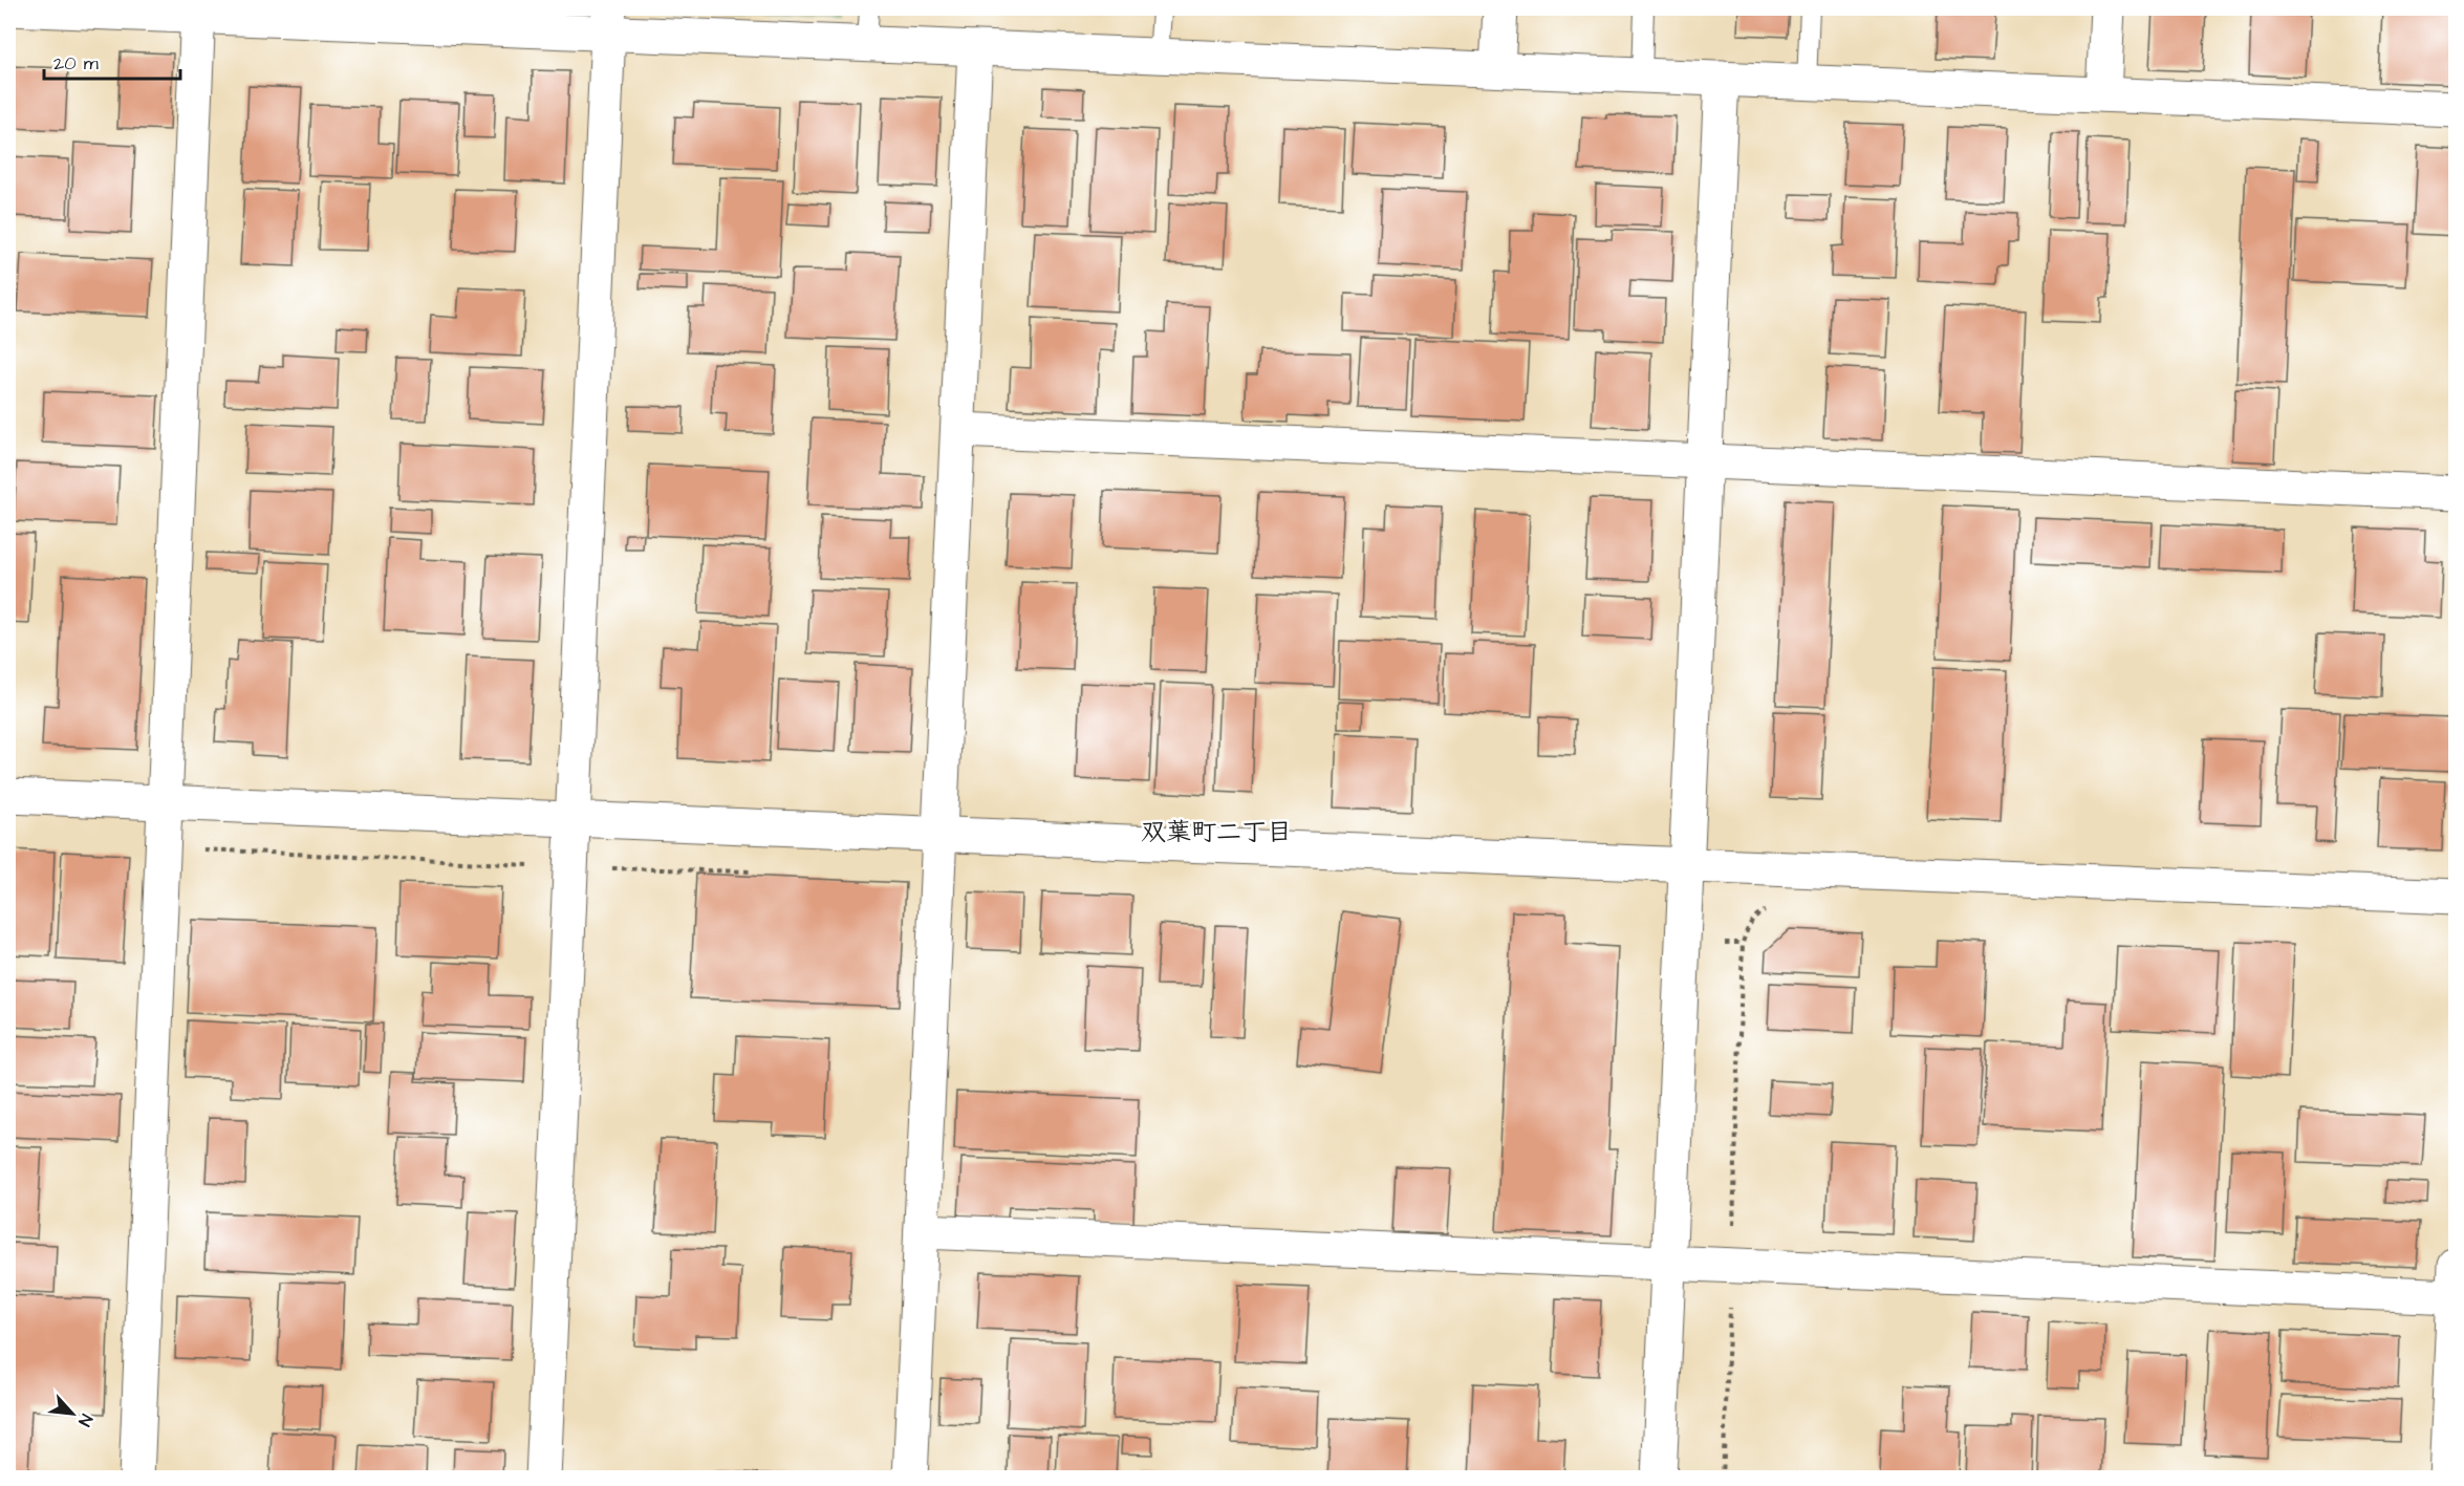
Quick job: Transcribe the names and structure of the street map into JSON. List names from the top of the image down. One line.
{"districts":["双葉町二丁目"],"scale_bar":"20 m","north":"bottom right"}
